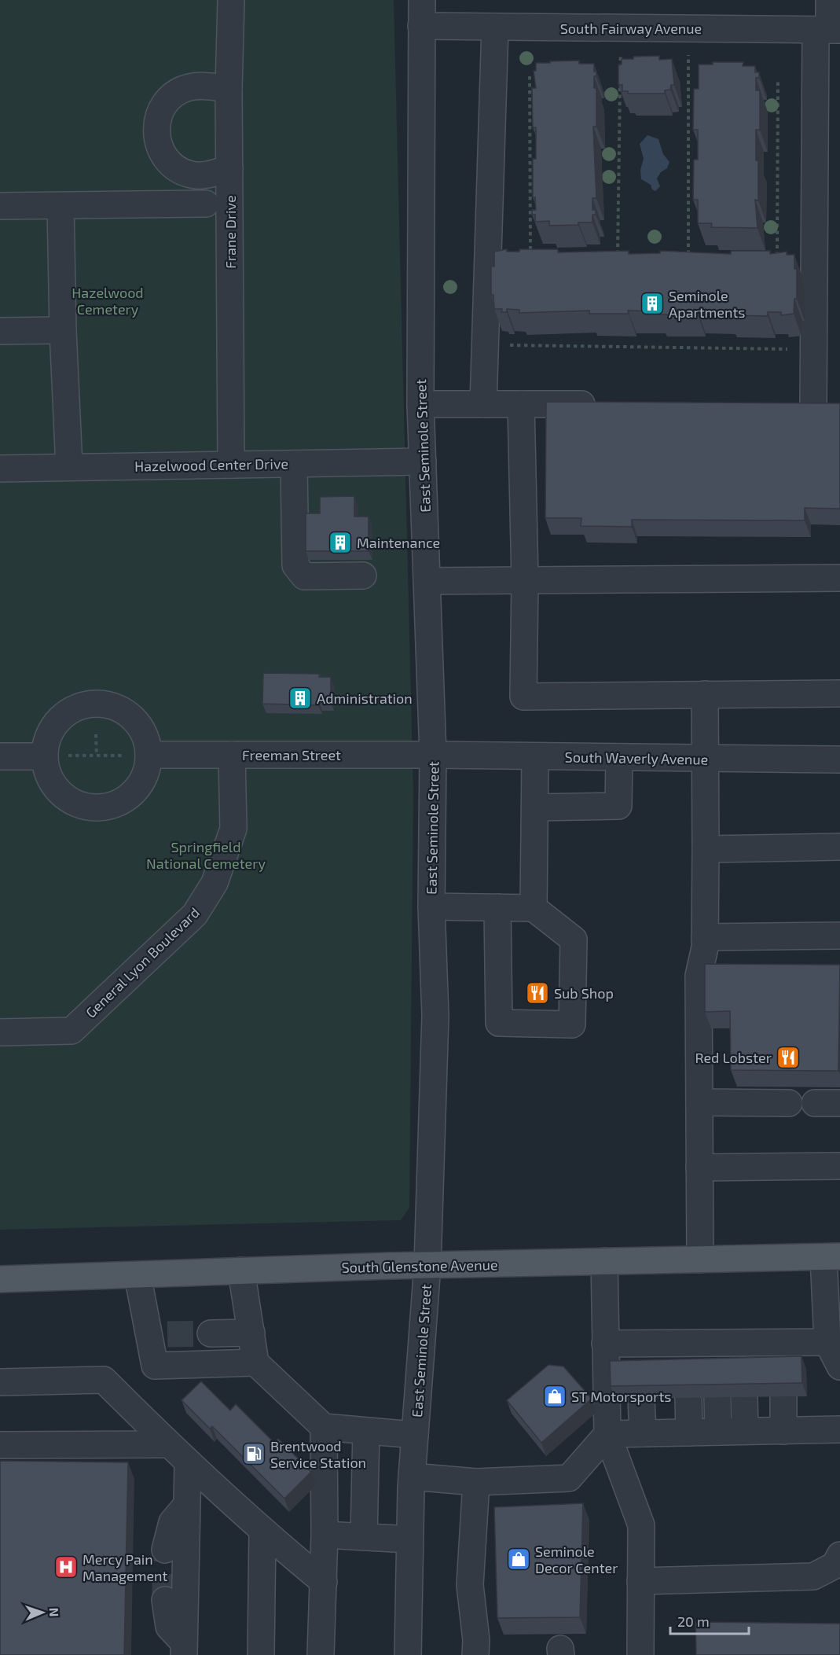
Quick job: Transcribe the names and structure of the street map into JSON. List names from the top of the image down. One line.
{"streets":{"main road":["South Glenstone Avenue"],"street":["South Fairway Avenue","Frane Drive","East Seminole Street","Hazelwood Center Drive","Freeman Street","South Waverly Avenue","General Lyon Boulevard"]},"crossings":[["South Fairway Avenue","East Seminole Street"],["Frane Drive","Hazelwood Center Drive"],["East Seminole Street","Hazelwood Center Drive"],["East Seminole Street","Freeman Street"],["East Seminole Street","South Waverly Avenue"],["East Seminole Street","South Glenstone Avenue"],["Freeman Street","South Waverly Avenue"],["Freeman Street","General Lyon Boulevard"]],"parks":["Hazelwood Cemetery","Springfield National Cemetery"],"places":{"building":["Seminole Apartments","Maintenance","Administration"],"restaurant":["Sub Shop","Red Lobster"],"shop":["ST Motorsports","Seminole Decor Center"],"fuel station":["Brentwood Service Station"],"hospital":["Mercy Pain Management"]},"scale_bar":"20 m","north":"right"}
